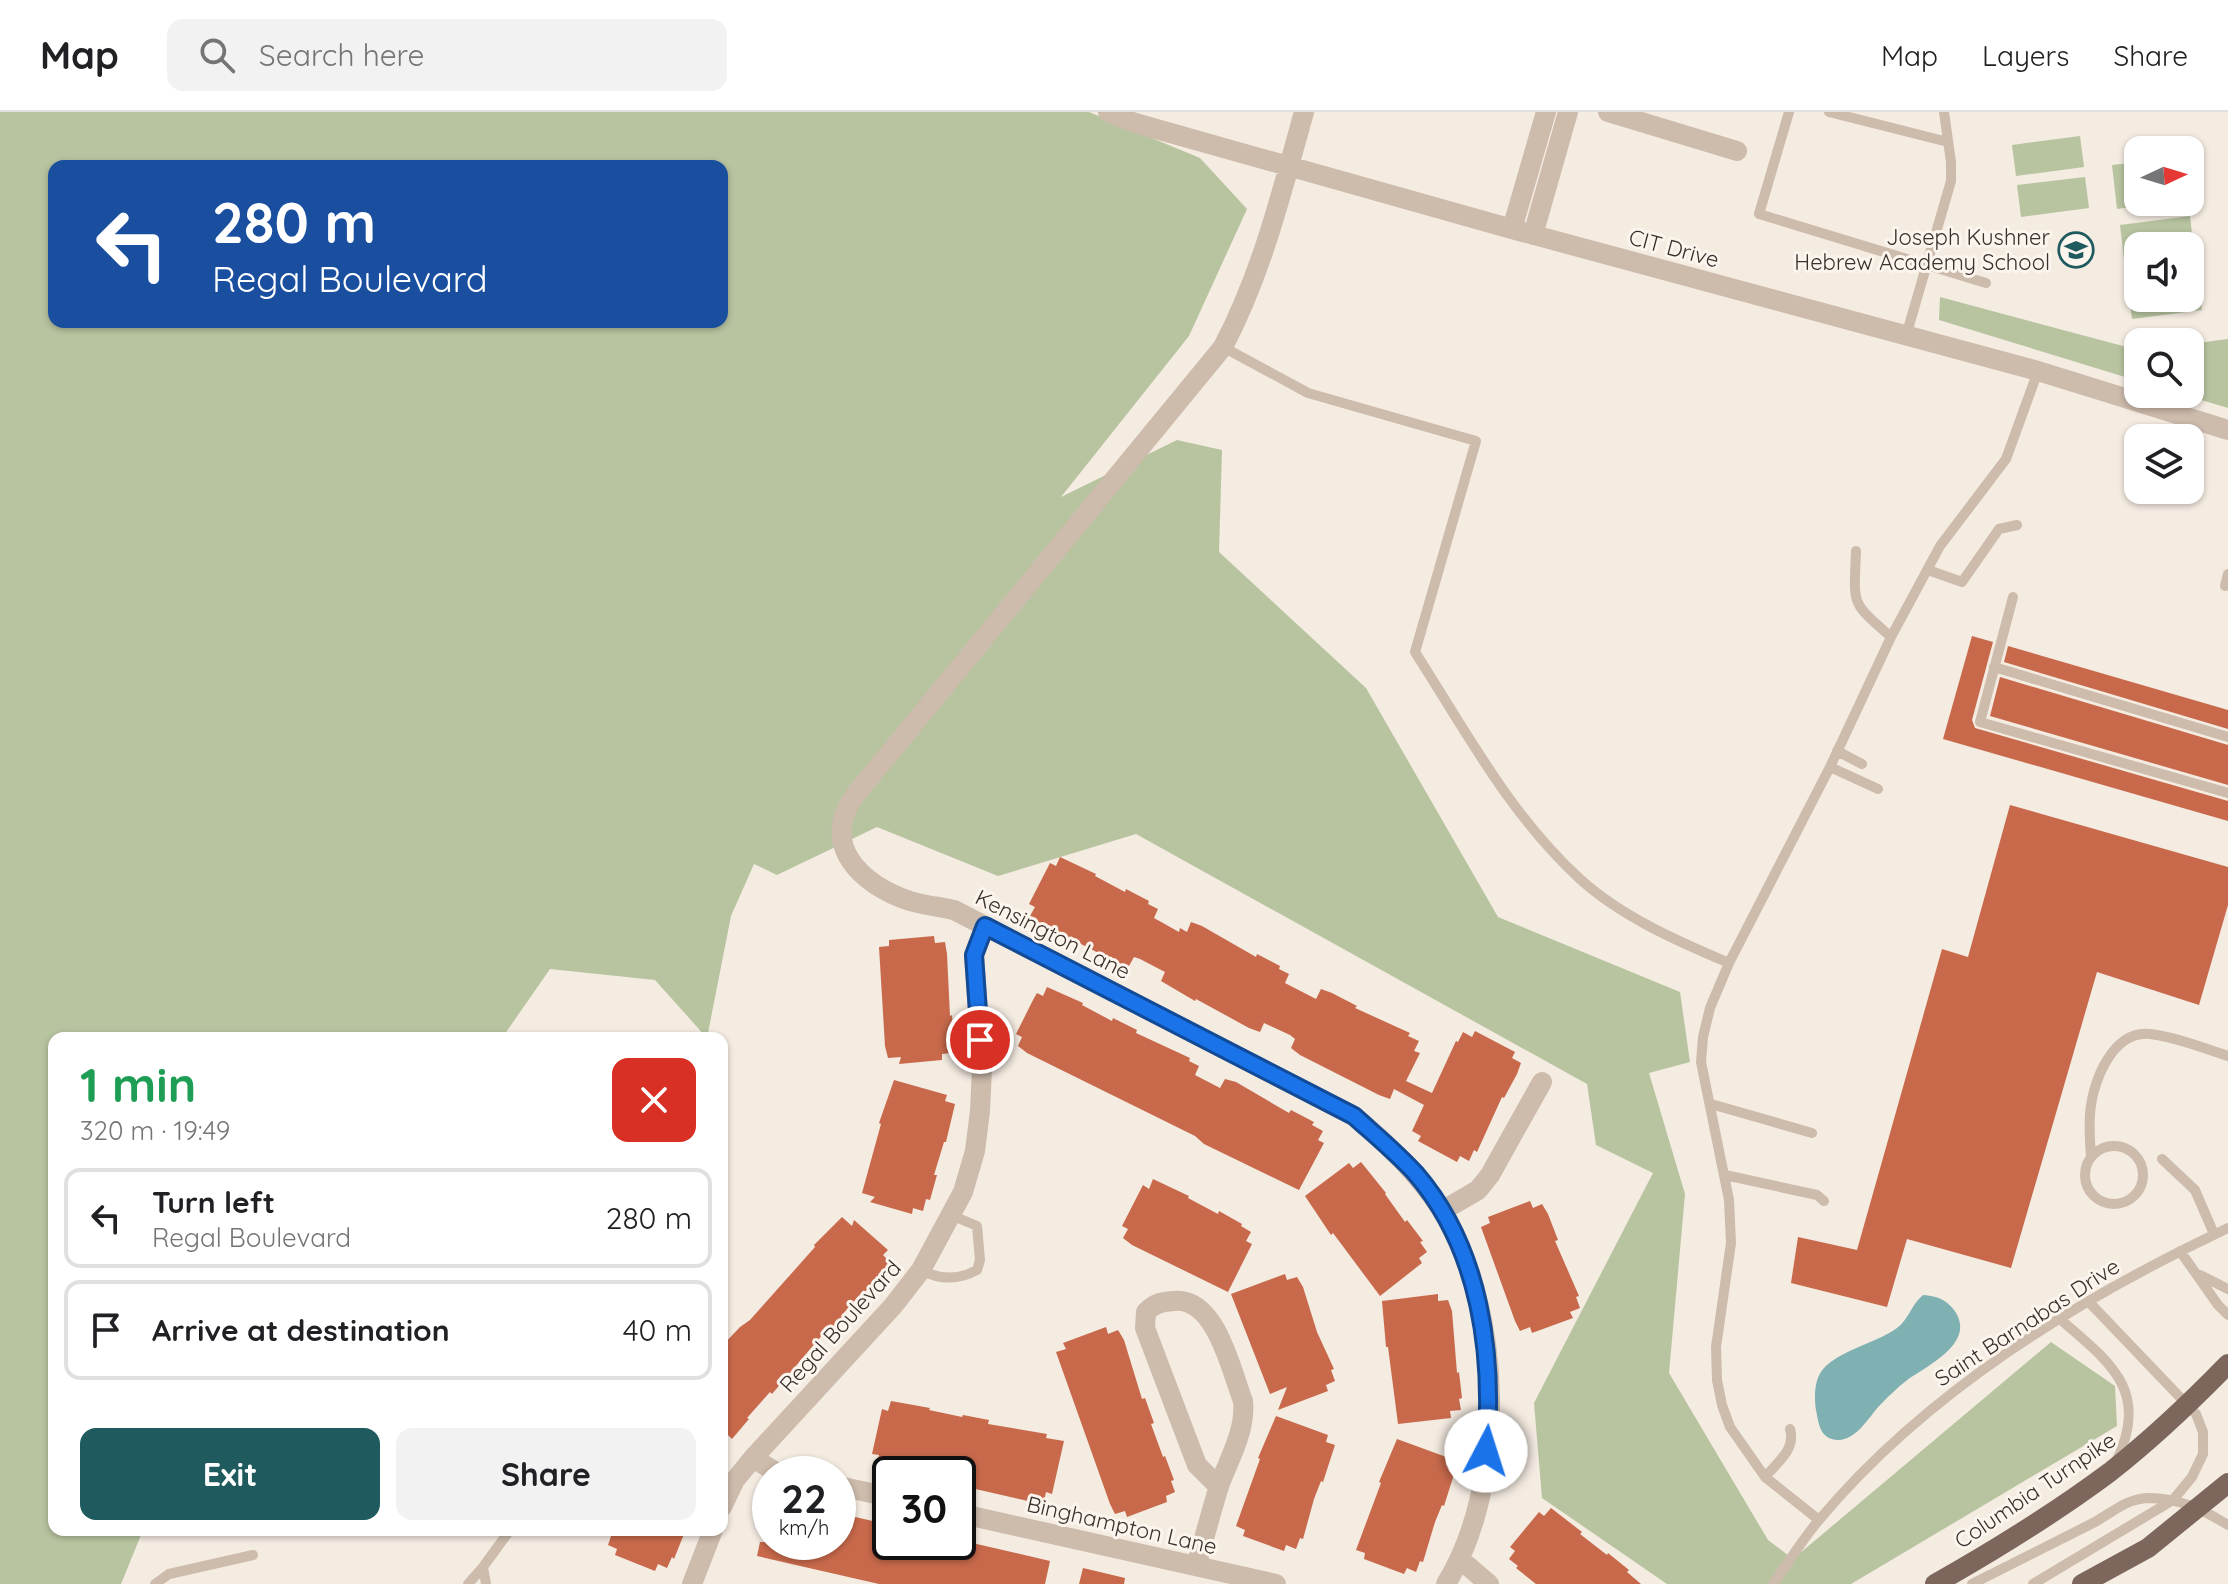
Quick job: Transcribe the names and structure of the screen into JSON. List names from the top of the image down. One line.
{"streets":{"main road":["Columbia Turnpike"],"street":["CIT Drive","Kensington Lane","Regal Boulevard","Binghampton Lane"],"lane":["Saint Barnabas Drive"]},"crossings":[["CIT Drive","Kensington Lane"],["Kensington Lane","Regal Boulevard"]],"places":{"school or university":["Joseph Kushner Hebrew Academy School"]},"north":"right","page":{"header":"Map","search":"Search here","nav":["Map","Layers","Share"],"turn":["280 m","Regal Boulevard"],"heading":["1 min","320 m · 19:49"],"list":[{"name":"Turn left","note":"Regal Boulevard","value":"280 m"},{"name":"Arrive at destination","value":"40 m"}],"buttons":["Exit","Share"],"speed":"22 km/h","limit":"30"}}
